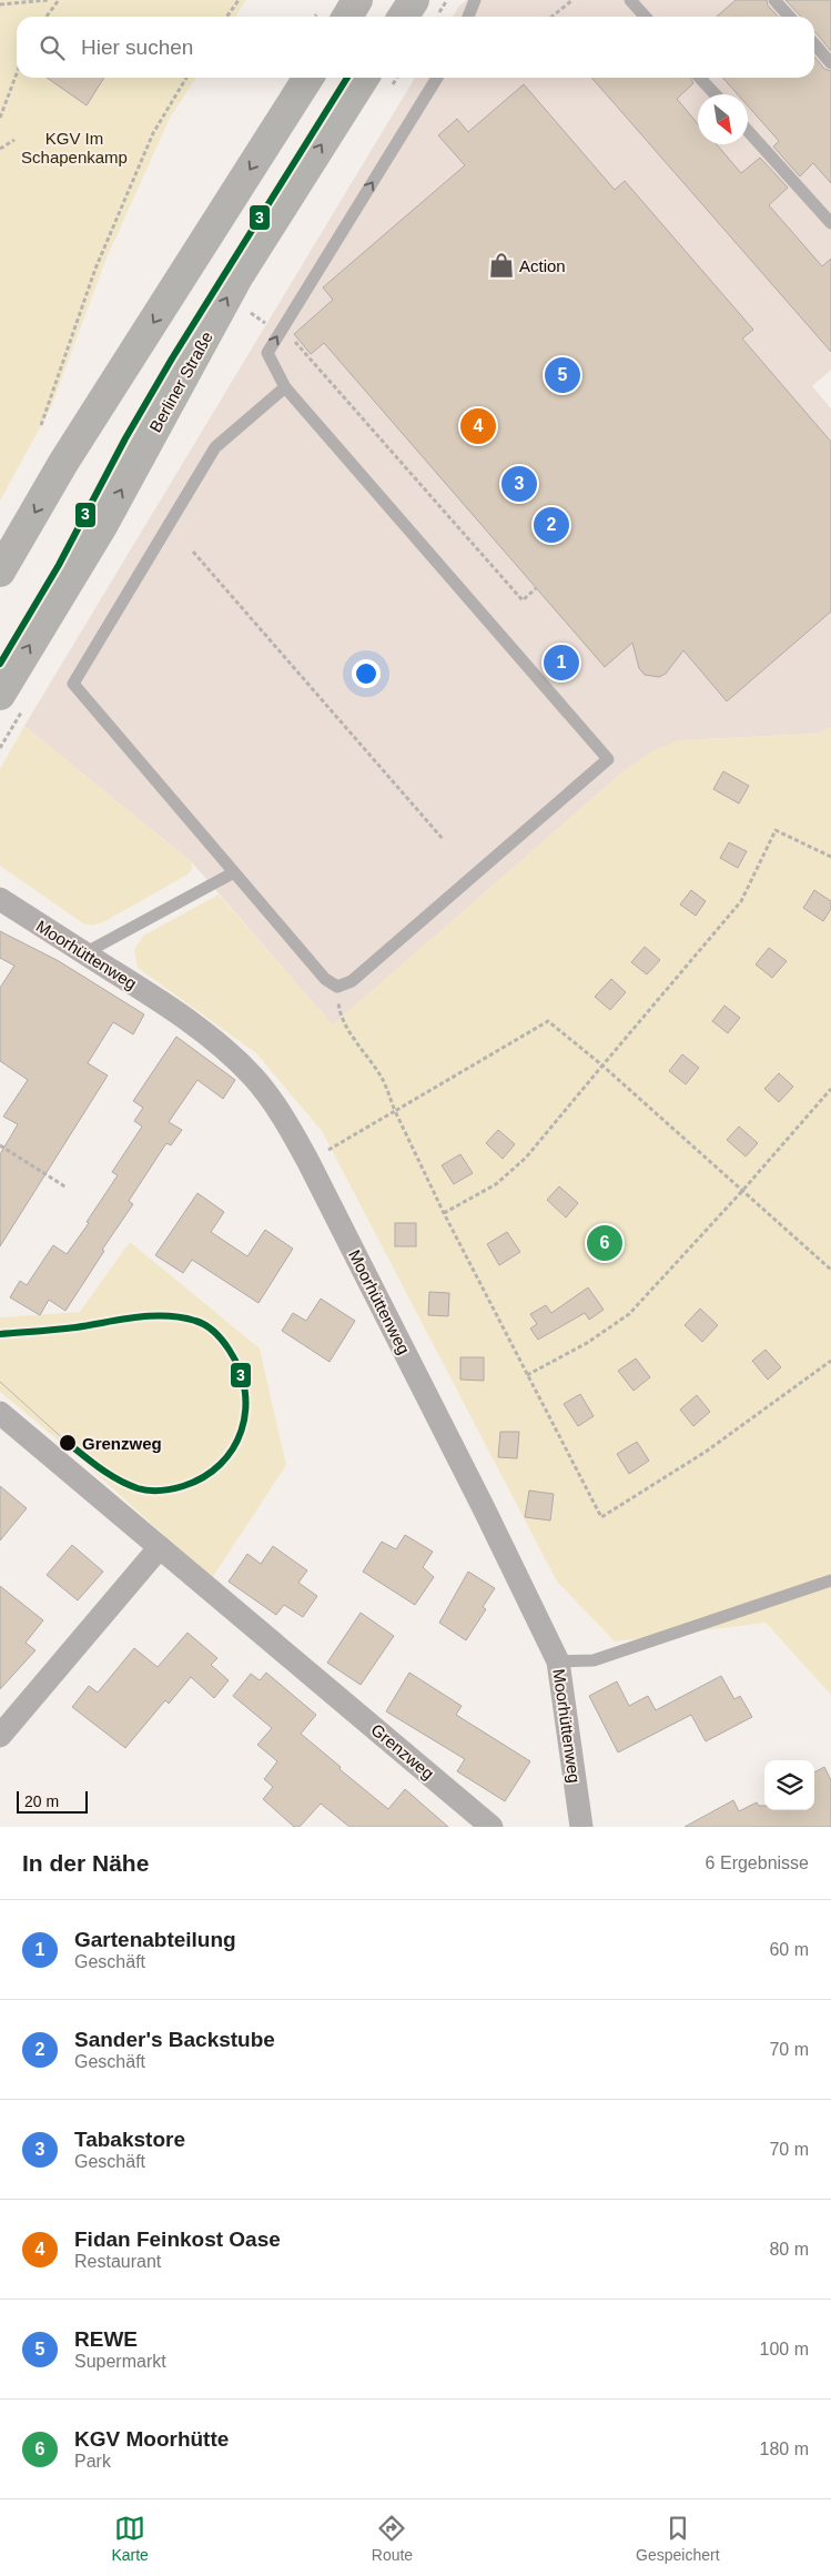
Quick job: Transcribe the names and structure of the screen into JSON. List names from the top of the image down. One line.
{"streets":{"main road":["Berliner Straße"],"street":["Moorhüttenweg","Grenzweg"]},"parks":["KGV Im Schapenkamp"],"places":{"shop":["Action"],"other":["Grenzweg"]},"lines":["transit line 3"],"scale_bar":"20 m","north":"bottom right","page":{"search":"Hier suchen","pins":["5","4","3","2","1","6"],"scale":"20 m","heading":["In der Nähe","6 Ergebnisse"],"list":[{"mark":"1","name":"Gartenabteilung","note":"Geschäft","value":"60 m"},{"mark":"2","name":"Sander's Backstube","note":"Geschäft","value":"70 m"},{"mark":"3","name":"Tabakstore","note":"Geschäft","value":"70 m"},{"mark":"4","name":"Fidan Feinkost Oase","note":"Restaurant","value":"80 m"},{"mark":"5","name":"REWE","note":"Supermarkt","value":"100 m"},{"mark":"6","name":"KGV Moorhütte","note":"Park","value":"180 m"}],"nav":["Karte","Route","Gespeichert"]}}
